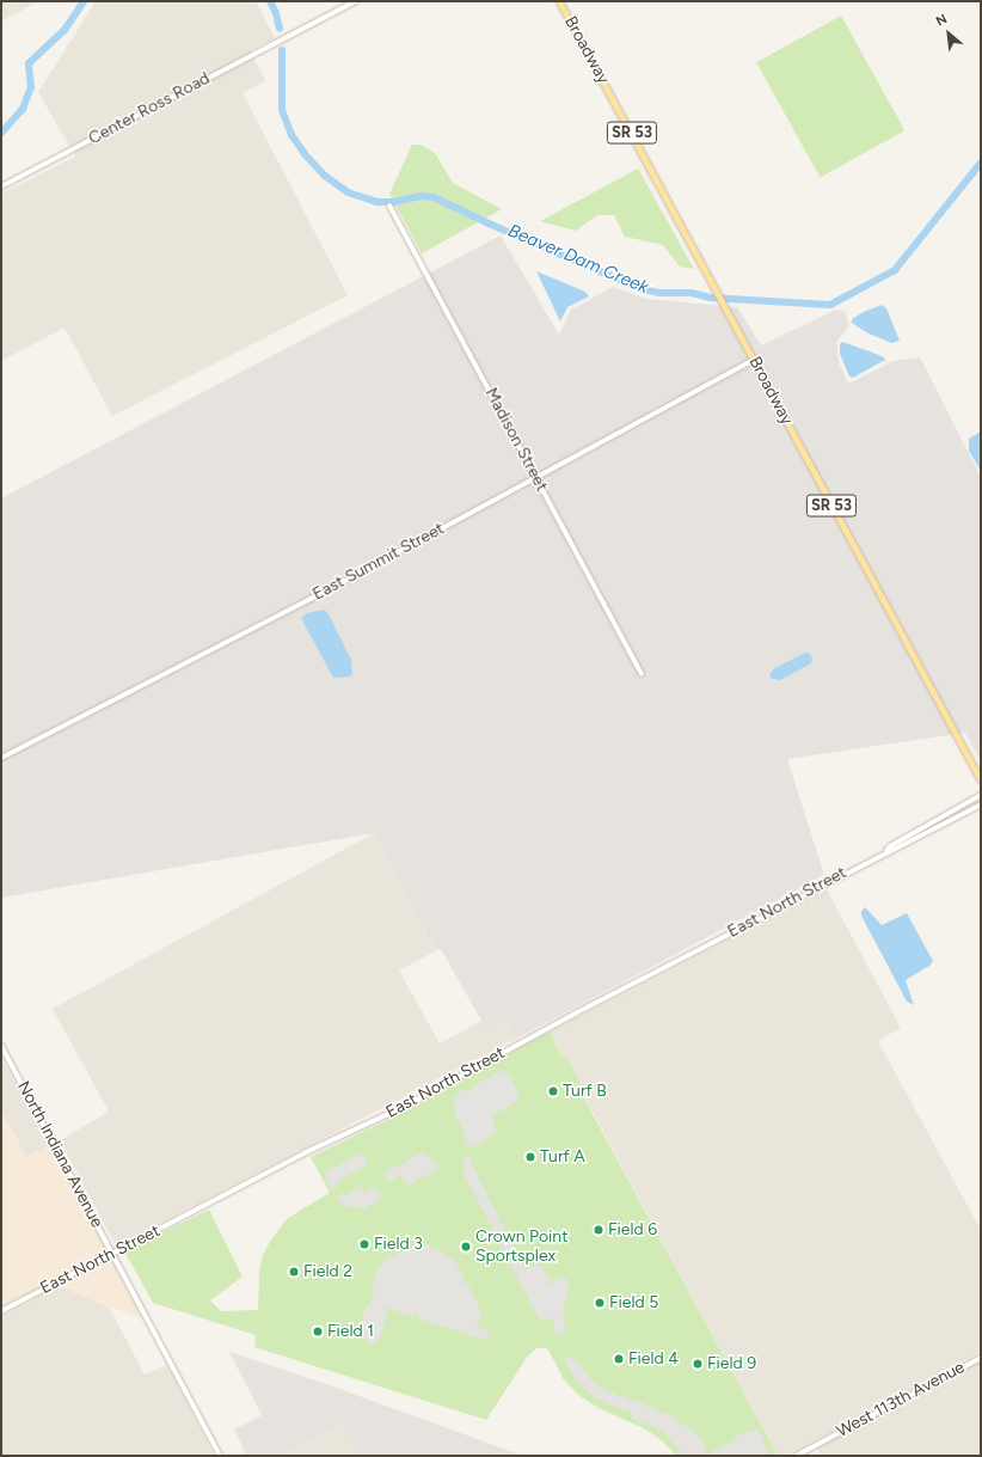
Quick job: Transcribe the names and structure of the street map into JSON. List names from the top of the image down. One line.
{"streets":{"main road":["Broadway","SR 53"],"street":["Center Ross Road","Madison Street","East Summit Street","East North Street","North Indiana Avenue","West 113th Avenue"]},"crossings":[["Broadway","East Summit Street"],["Madison Street","East Summit Street"],["East North Street","North Indiana Avenue"]],"water":["Beaver Dam Creek"],"places":["Turf B","Turf A","Field 6","Field 3","Crown Point Sportsplex","Field 2","Field 5","Field 1","Field 4","Field 9"],"north":"top left"}
